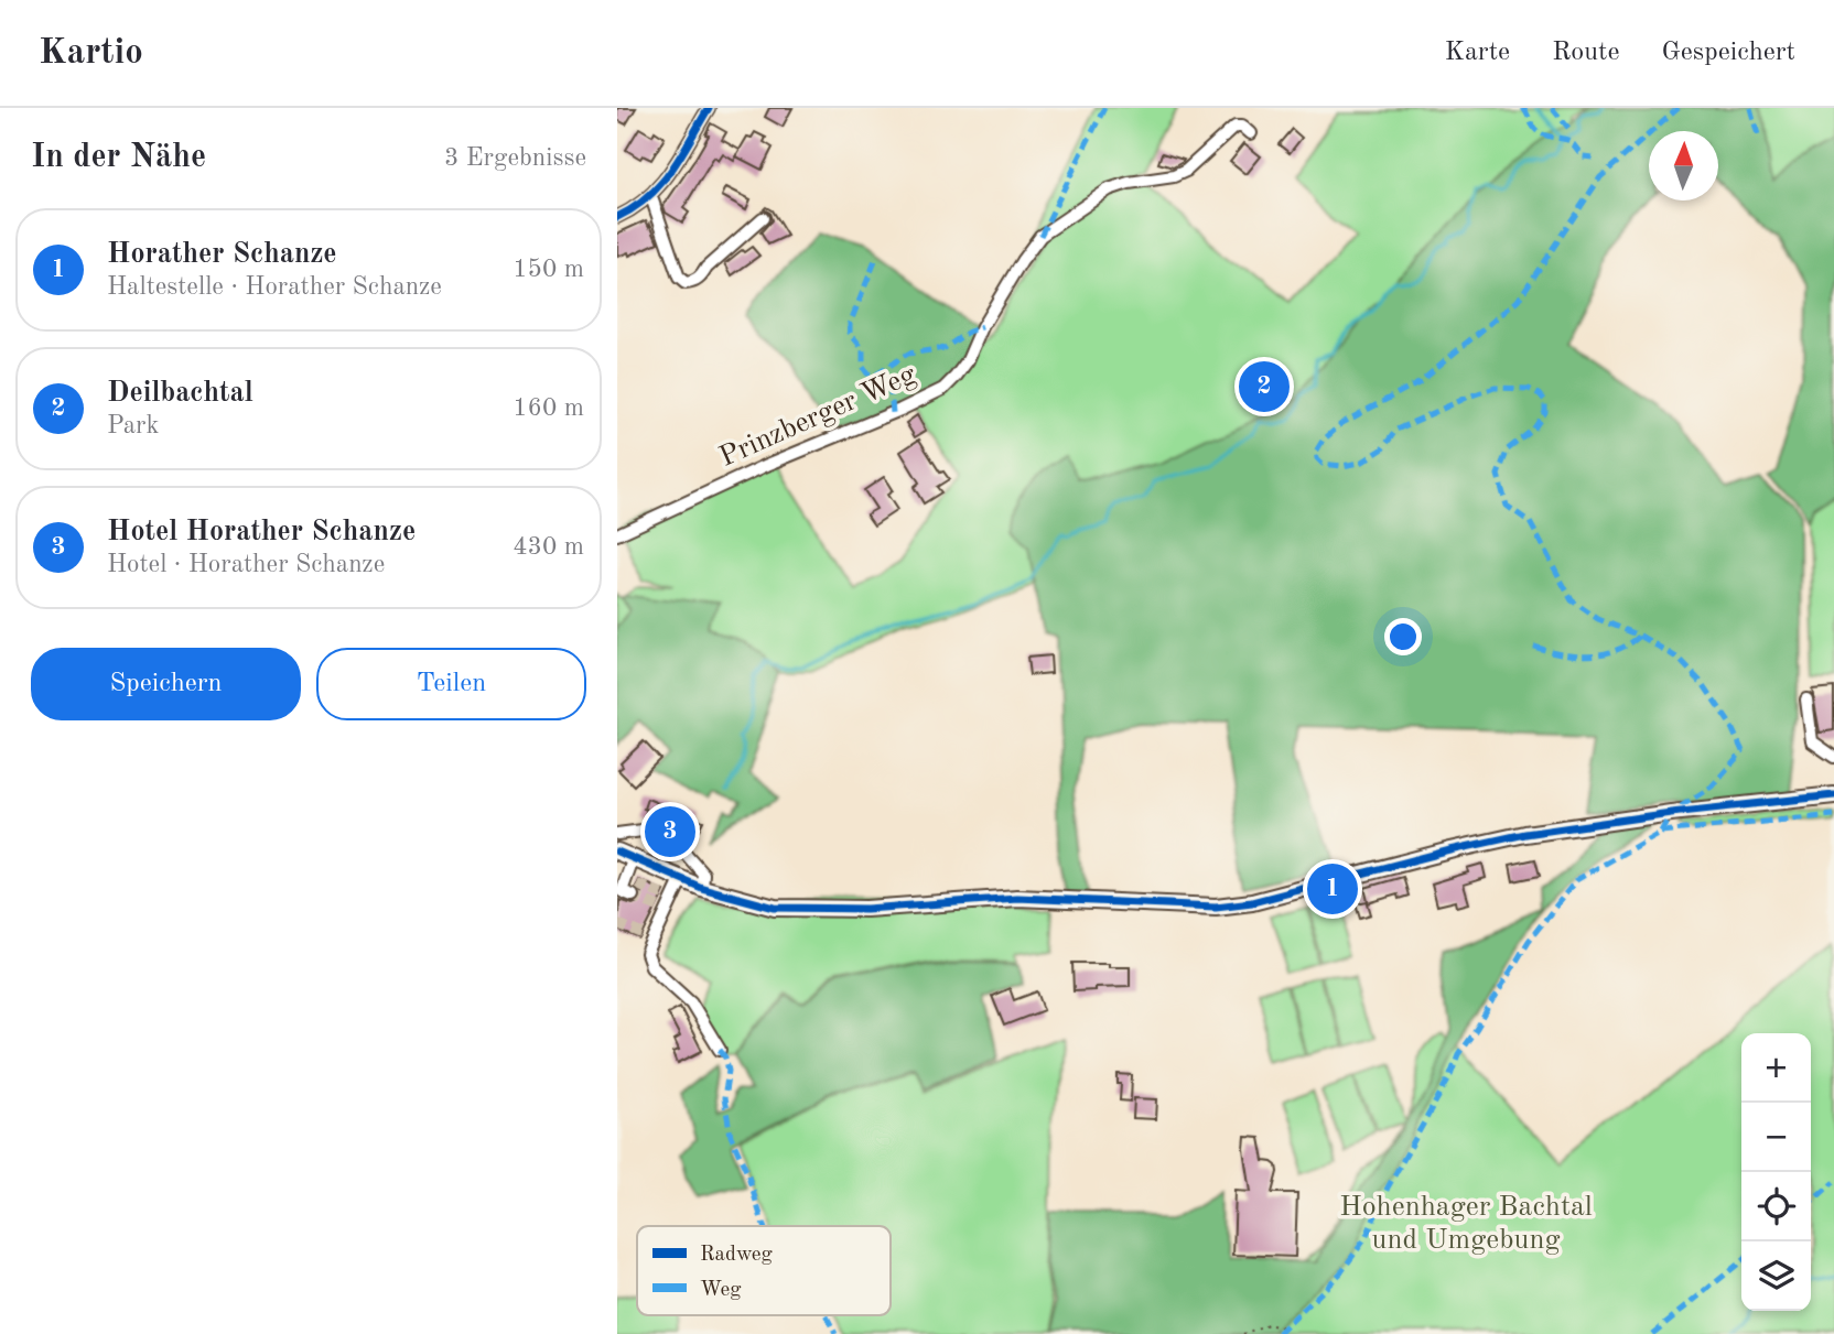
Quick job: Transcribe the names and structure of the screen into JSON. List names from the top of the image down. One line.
{"streets":{"street":["Prinzberger Weg"]},"parks":["Hohenhager Bachtal und Umgebung"],"legend":["Radweg","Weg"],"north":"top","page":{"header":"Kartio","nav":["Karte","Route","Gespeichert"],"heading":["In der Nähe","3 Ergebnisse"],"list":[{"mark":"1","name":"Horather Schanze","note":"Haltestelle · Horather Schanze","value":"150 m"},{"mark":"2","name":"Deilbachtal","note":"Park","value":"160 m"},{"mark":"3","name":"Hotel Horather Schanze","note":"Hotel · Horather Schanze","value":"430 m"}],"pins":["2","3","1"],"buttons":["Speichern","Teilen"],"map_buttons":["+","−"]}}
